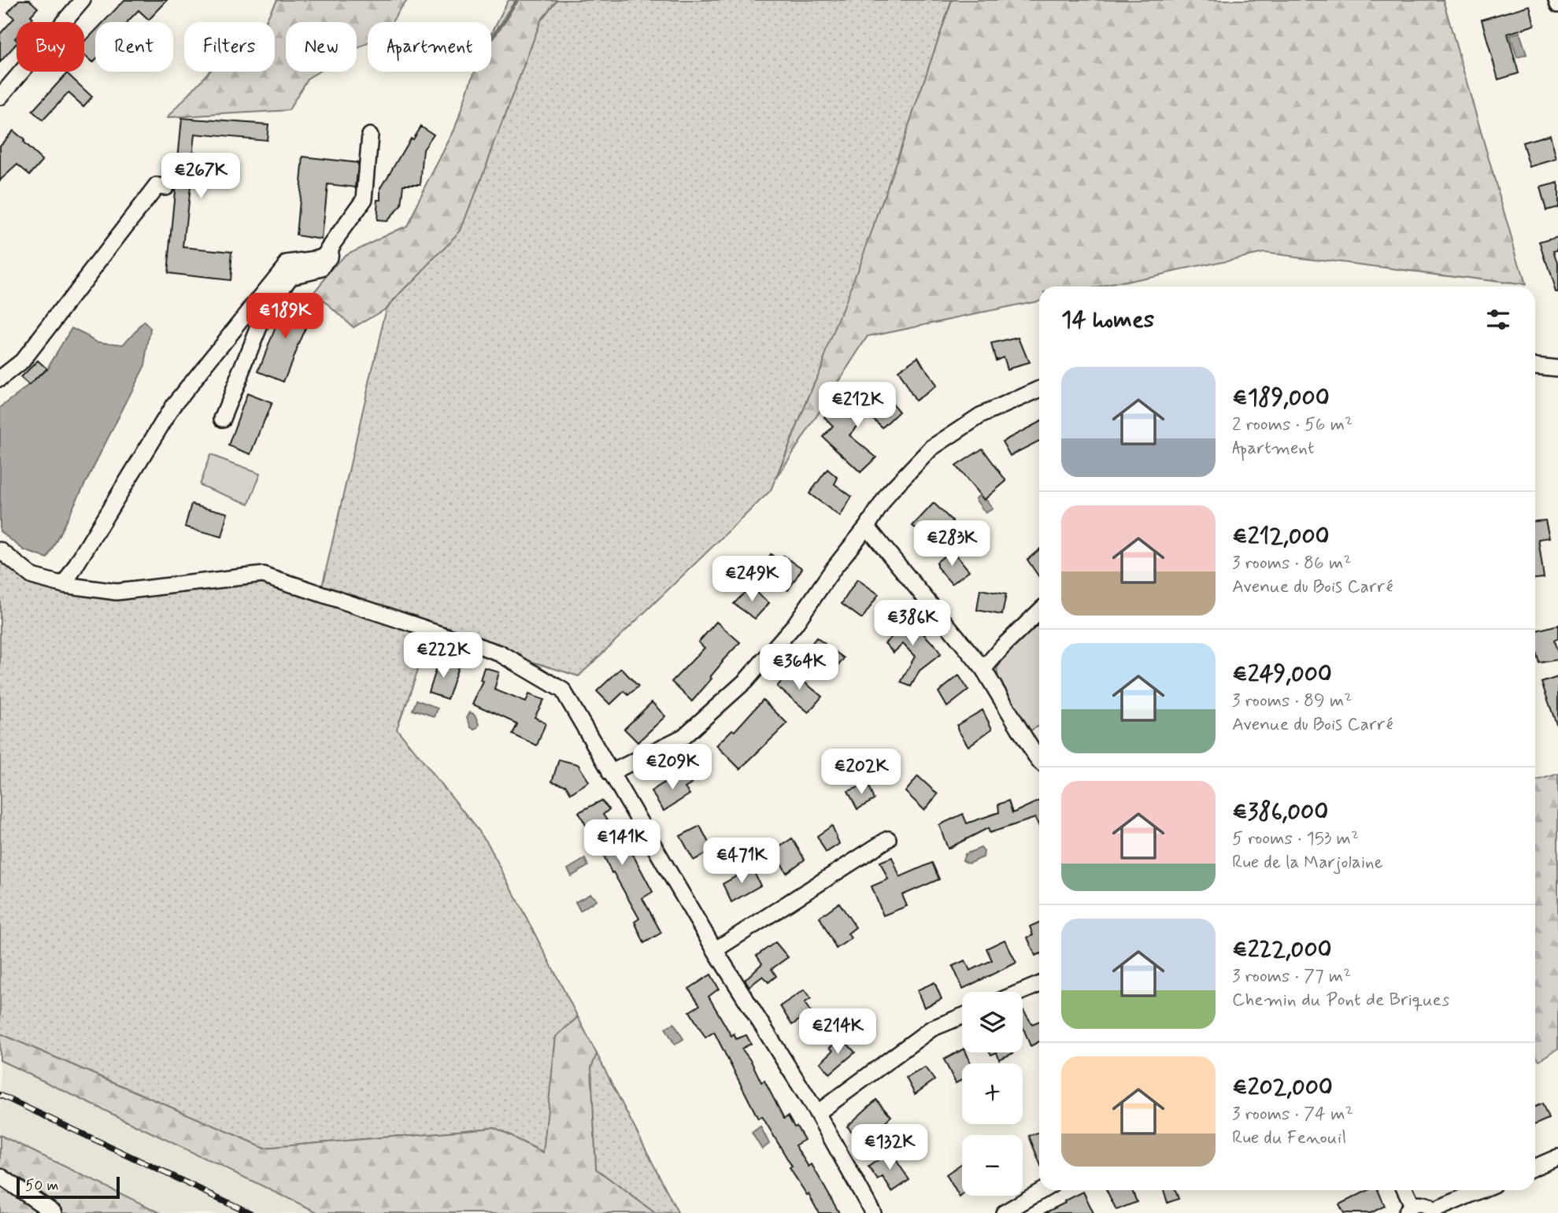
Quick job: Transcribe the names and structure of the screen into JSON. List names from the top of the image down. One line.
{"scale_bar":"50 m","page":{"chip":["Buy","Rent","Filters","New","Apartment"],"price":["€267K","€189K","€212K","€283K","€249K","€386K","€222K","€364K","€209K","€202K","€141K","€471K","€214K","€132K"],"heading":"14 homes","list":[{"name":"€189,000","note":"2 rooms · 56 m² · Apartment"},{"name":"€212,000","note":"3 rooms · 86 m² · Avenue du Bois Carré"},{"name":"€249,000","note":"3 rooms · 89 m² · Avenue du Bois Carré"},{"name":"€386,000","note":"5 rooms · 153 m² · Rue de la Marjolaine"},{"name":"€222,000","note":"3 rooms · 77 m² · Chemin du Pont de Briques"},{"name":"€202,000","note":"3 rooms · 74 m² · Rue du Fenouil"}],"map_buttons":["+","−"],"scale":"50 m"}}
